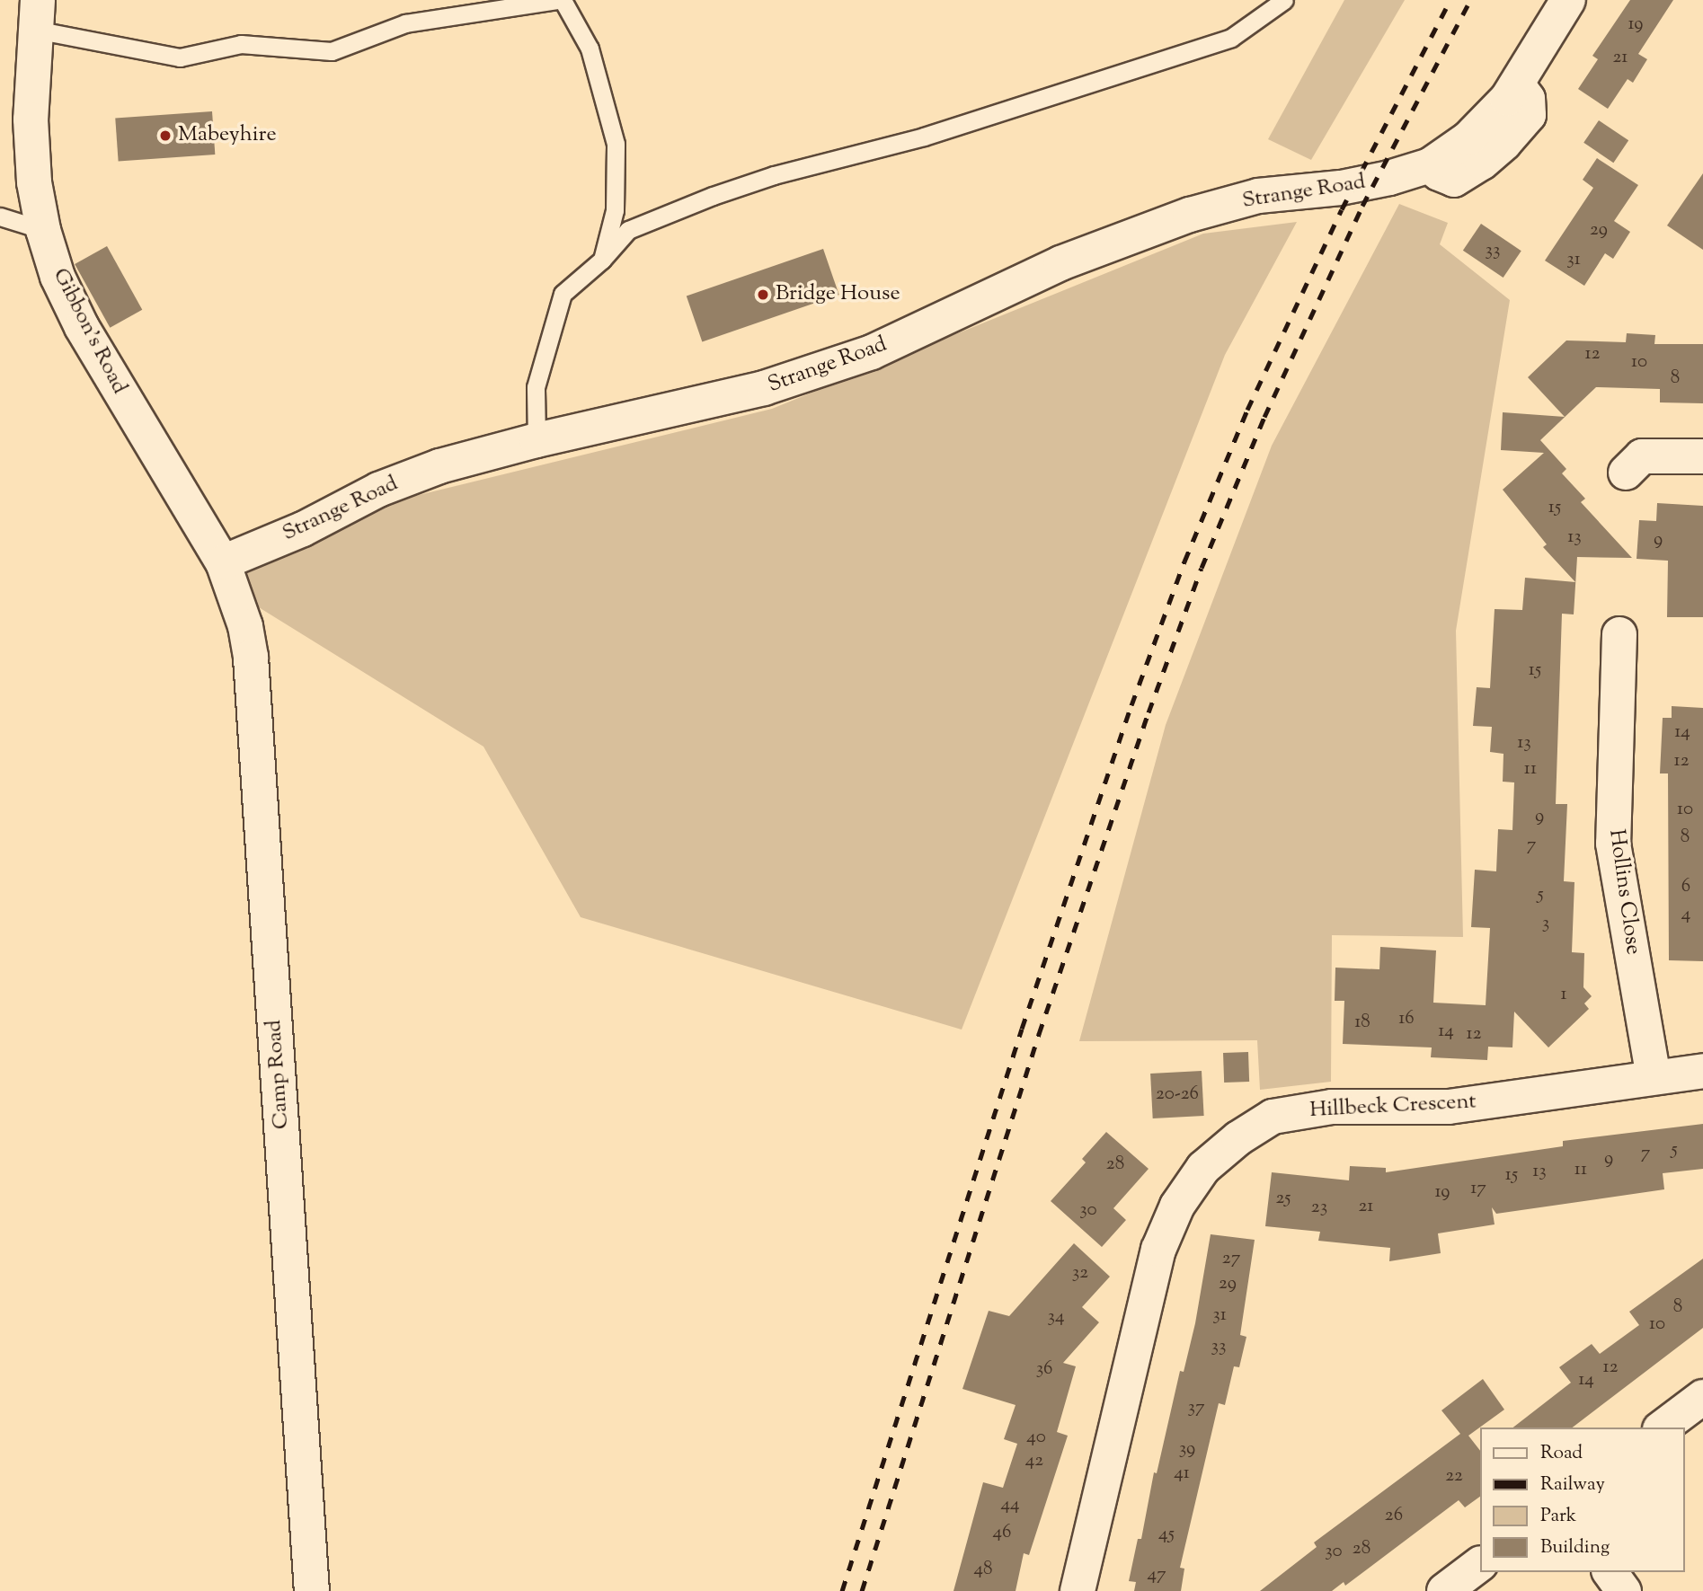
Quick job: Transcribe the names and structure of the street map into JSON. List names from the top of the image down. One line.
{"streets":{"street":["Strange Road","Gibbon's Road","Hollins Close","Camp Road","Hillbeck Crescent"]},"crossings":[["Strange Road","Gibbon's Road"],["Strange Road","Camp Road"],["Gibbon's Road","Camp Road"],["Hollins Close","Hillbeck Crescent"]],"places":["Mabeyhire","Bridge House"],"house_numbers":["19","21","29","33","31","12","10","8","15","13","9","15","14","13","12","11","10","9","8","7","6","5","4","3","1","16","18","14","12","20-26","5","7","9","28","11","13","15","17","19","25","21","23","30","27","32","29","8","31","34","10","33","12","36","14","37","40","39","42","41","22","44","26","46","45","28","30","48","47"],"legend":["Road","Railway","Park","Building"]}
